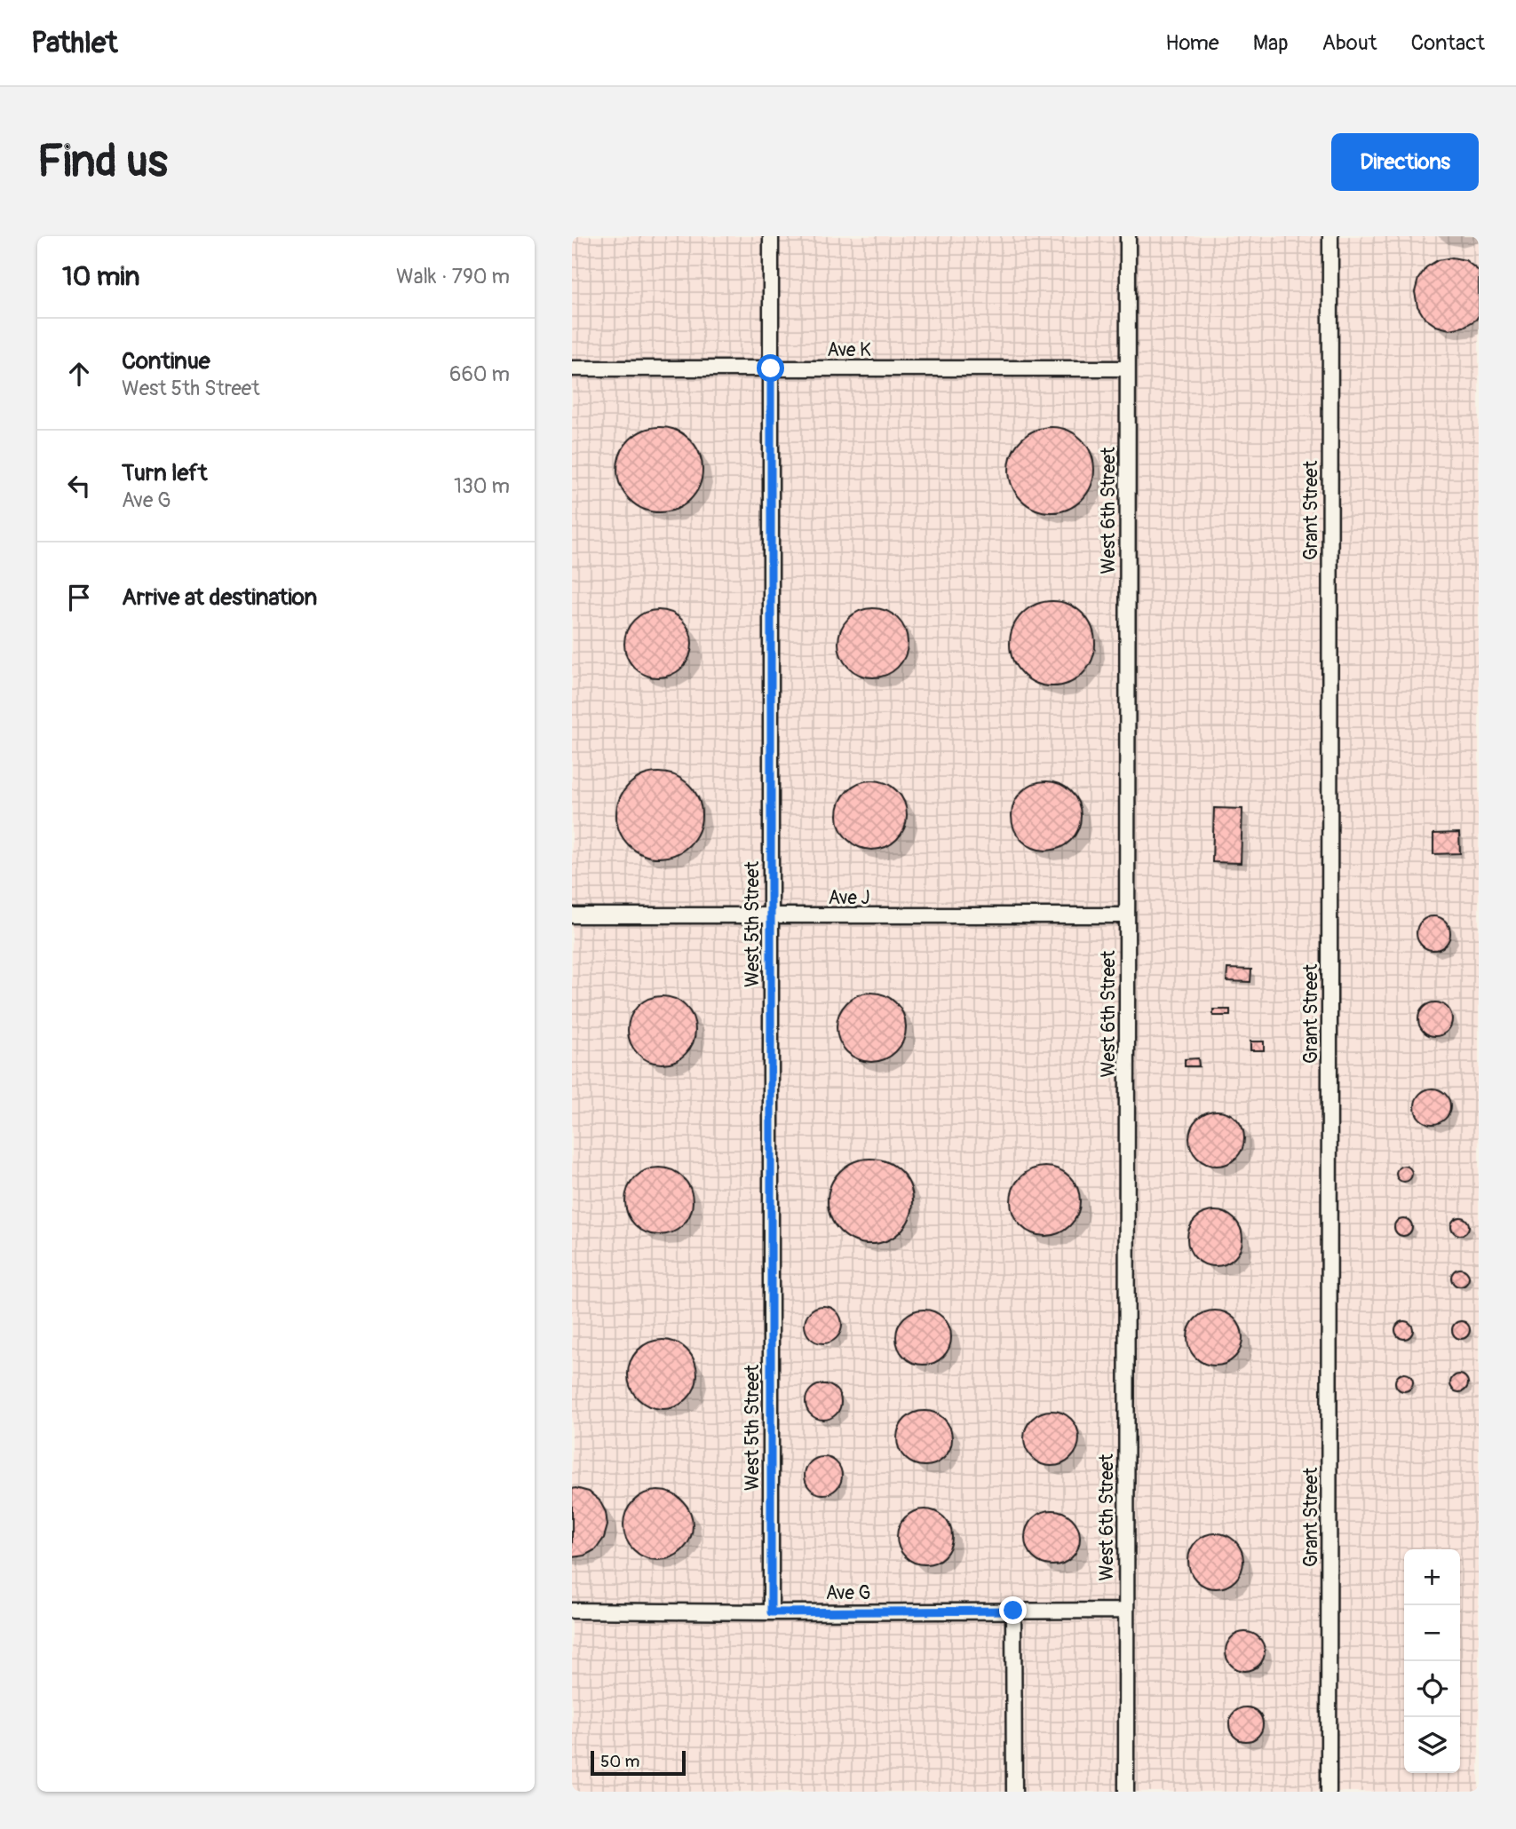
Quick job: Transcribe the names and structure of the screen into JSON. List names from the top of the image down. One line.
{"streets":{"street":["Ave K","West 6th Street","Grant Street","Ave J","West 5th Street","Ave G"]},"crossings":[["Ave K","West 6th Street"],["Ave K","West 5th Street"],["West 6th Street","Ave J"],["West 6th Street","Ave G"],["Ave J","West 5th Street"],["West 5th Street","Ave G"]],"scale_bar":"50 m","page":{"header":"Pathlet","nav":["Home","Map","About","Contact"],"buttons":"Directions","title":"Find us","heading":["10 min","Walk · 790 m"],"list":[["Continue","West 5th Street","660 m"],["Turn left","Ave G","130 m"],"Arrive at destination"],"map_buttons":["+","−"],"scale":"50 m"}}
